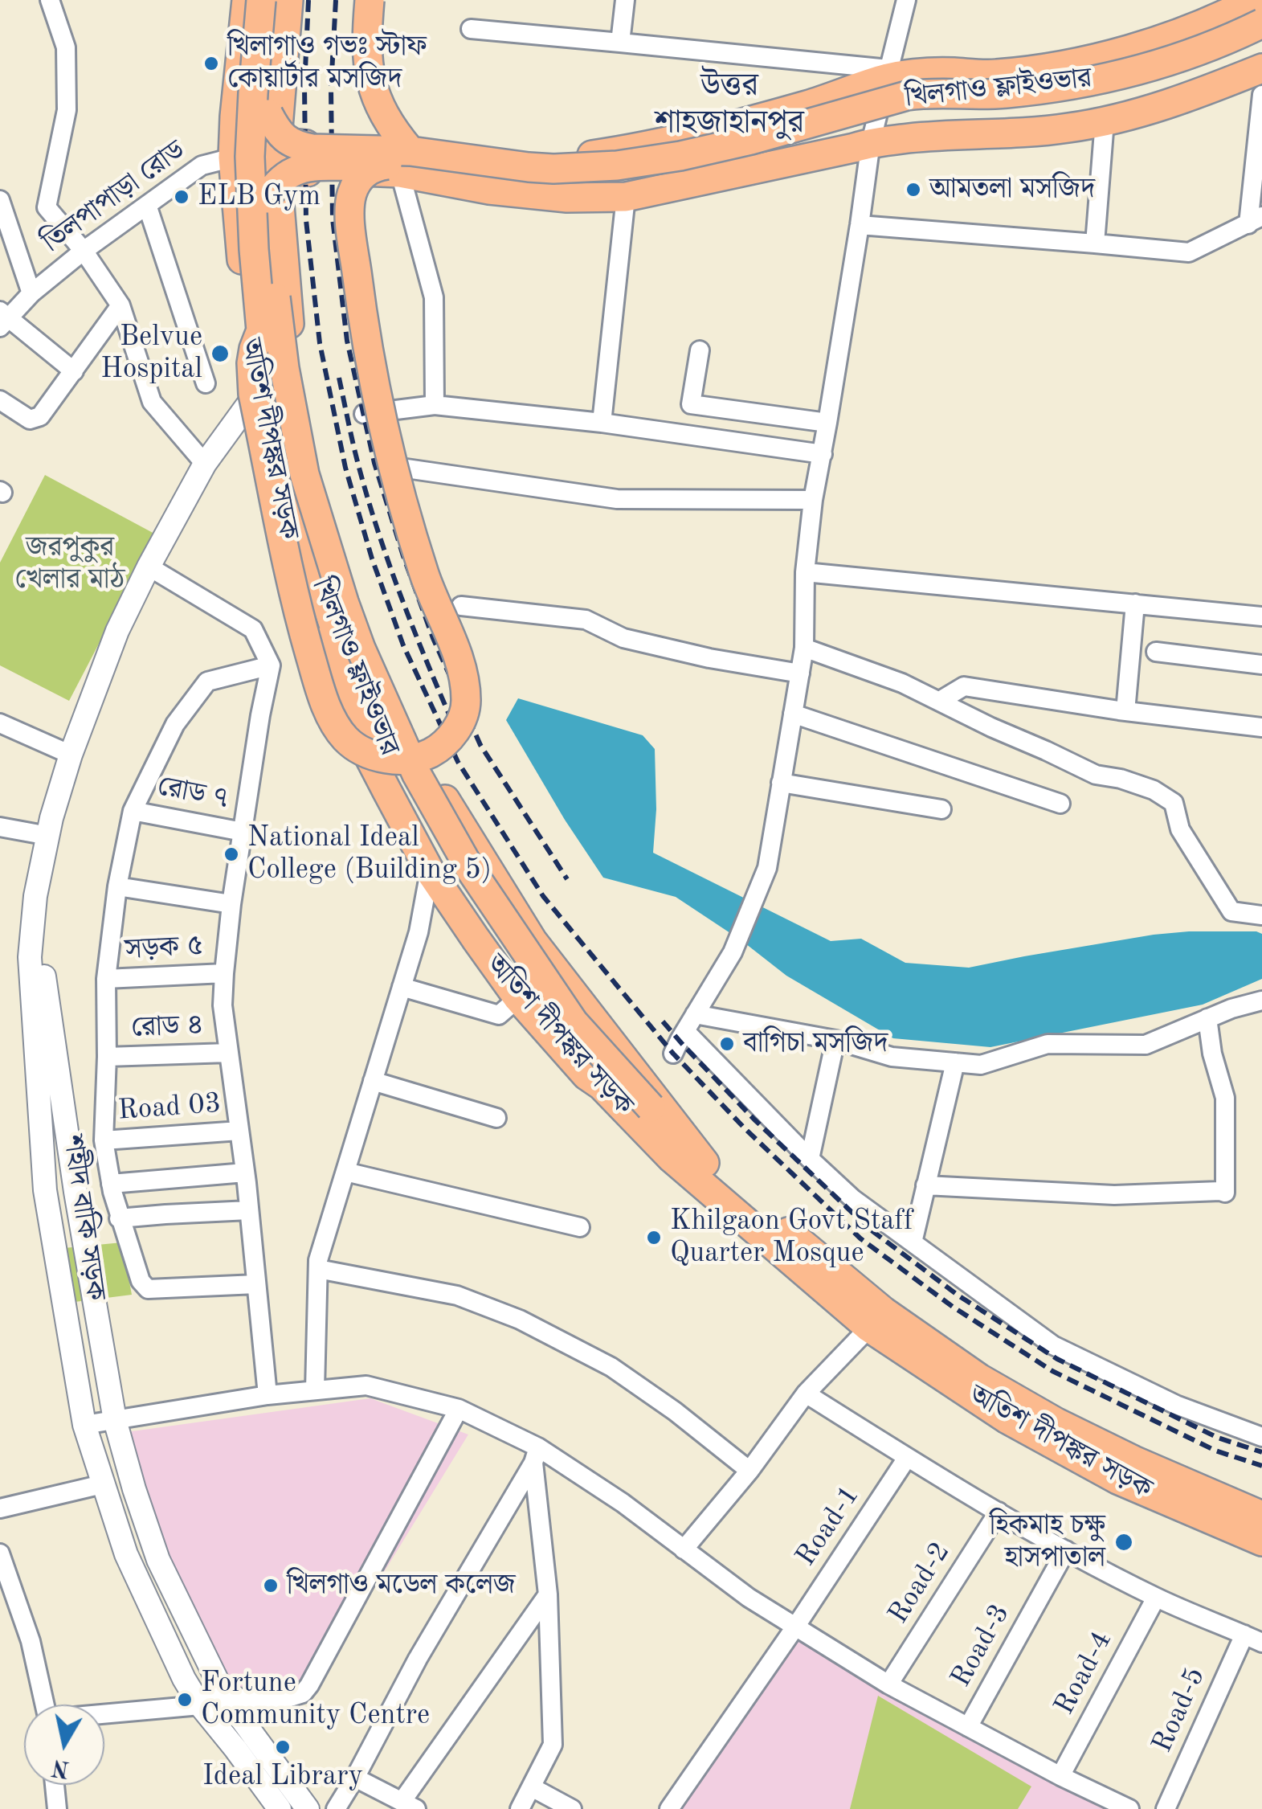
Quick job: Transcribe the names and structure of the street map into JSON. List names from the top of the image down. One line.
{"streets":{"main road":["খিলগাও ফ্লাইওভার","অতিশ দীপঙ্কর সড়ক"],"street":["তিলপাপাড়া রোড","রোড ৭","সড়ক ৫","রোড ৪","Road 03","শহীদ বাকি সড়ক","Road-1","Road-2","Road-3","Road-4","Road-5"]},"crossings":[["খিলগাও ফ্লাইওভার","অতিশ দীপঙ্কর সড়ক"],["তিলপাপাড়া রোড","অতিশ দীপঙ্কর সড়ক"],["অতিশ দীপঙ্কর সড়ক","শহীদ বাকি সড়ক"]],"districts":["উত্তর শাহজাহানপুর"],"parks":["জরপুকুর খেলার মাঠ"],"places":["খিলাগাও গভঃ স্টাফ কোয়ার্টার মসজিদ","আমতলা মসজিদ","ELB Gym","Belvue Hospital","National Ideal College (Building 5)","বাগিচা মসজিদ","Khilgaon Govt Staff Quarter Mosque","হিকমাহ চক্ষু হাসপাতাল","খিলগাও মডেল কলেজ","Fortune Community Centre","Ideal Library"],"north":"bottom"}
